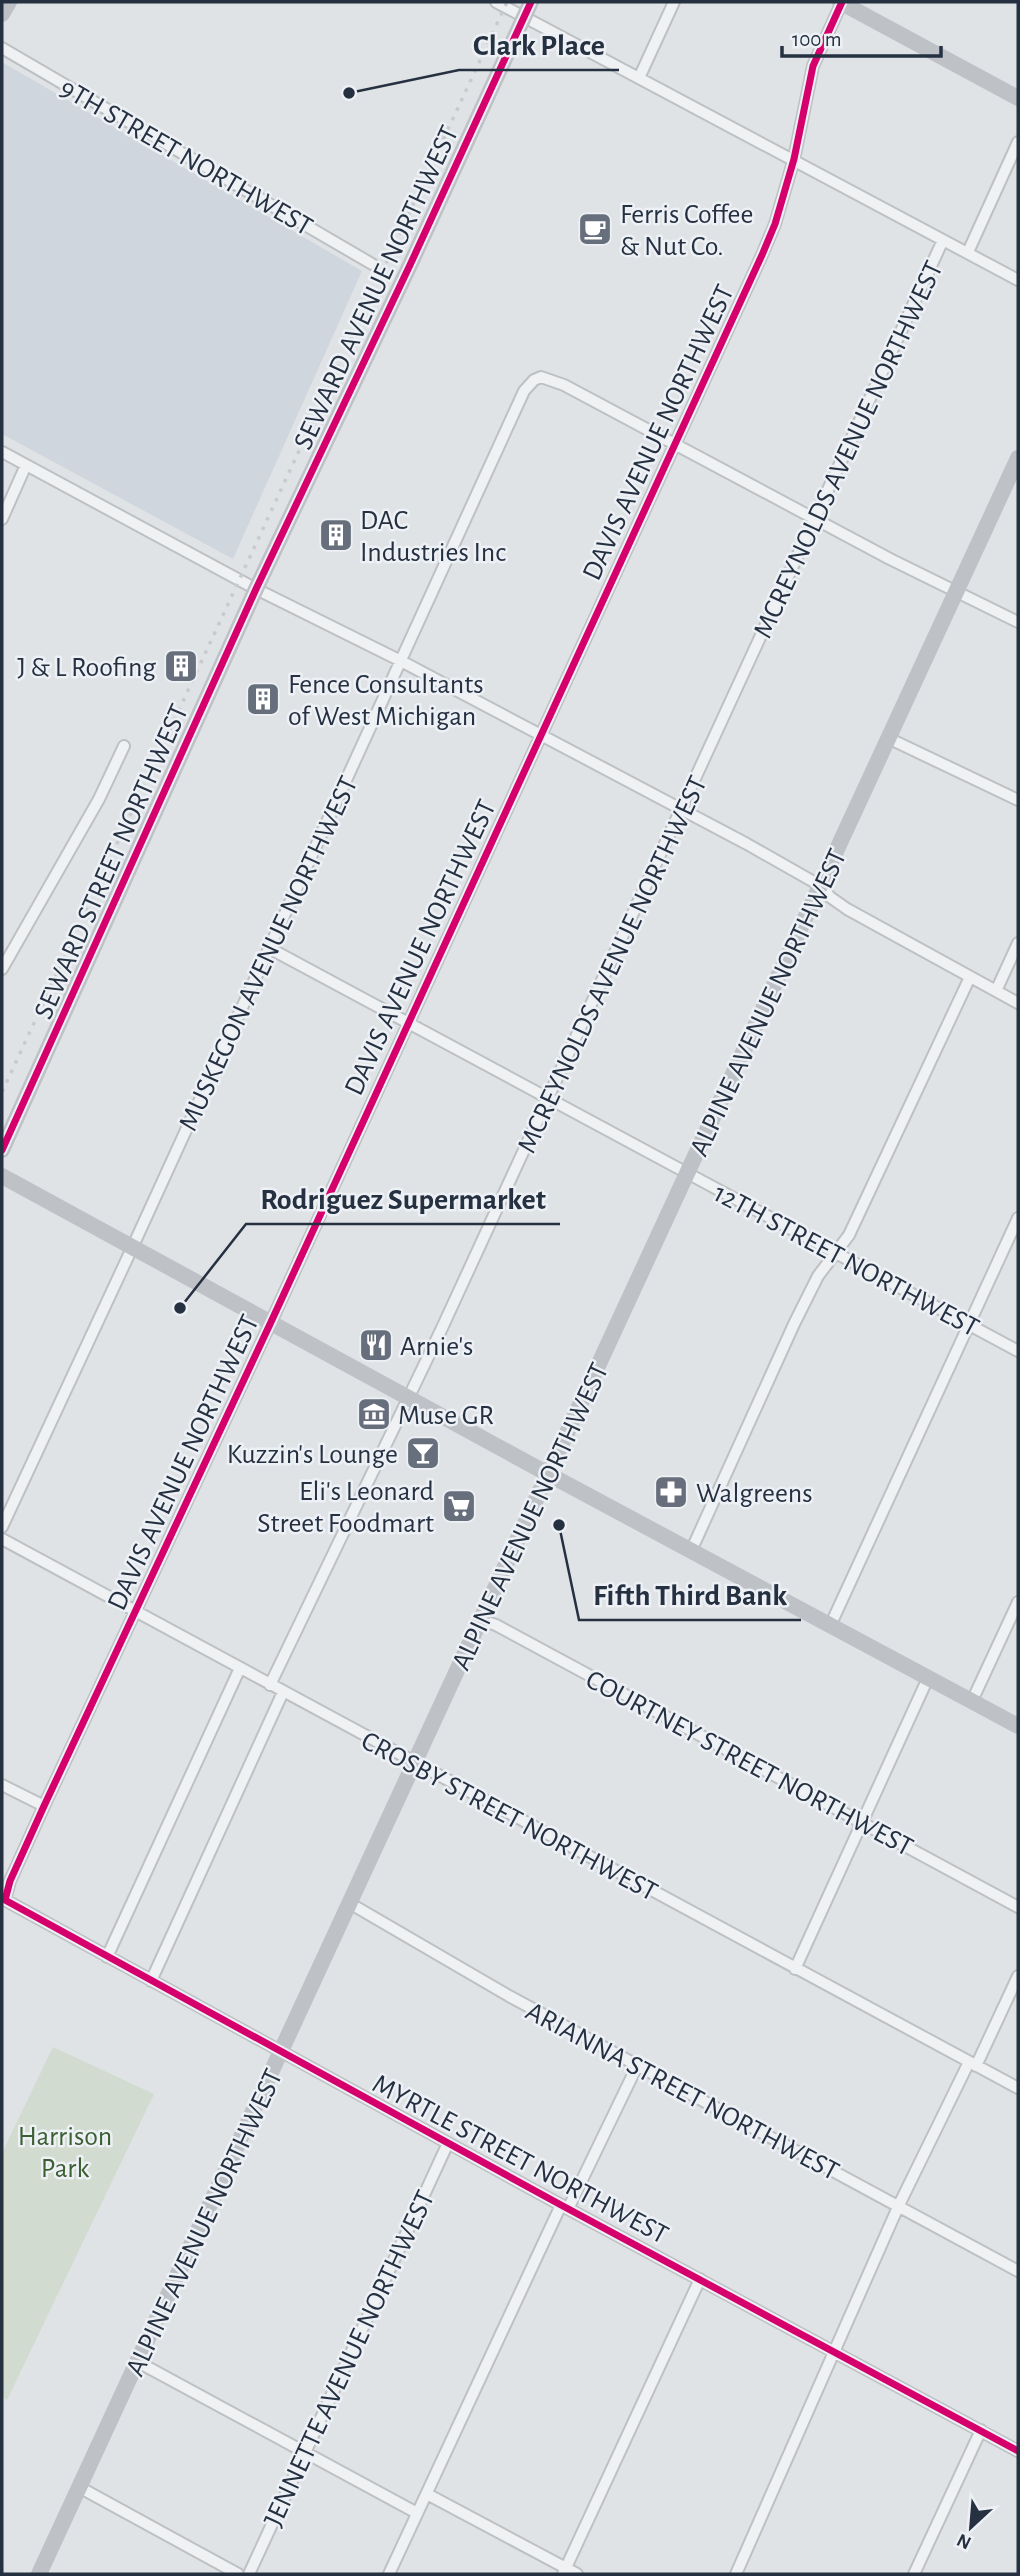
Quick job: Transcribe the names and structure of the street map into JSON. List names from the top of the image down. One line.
{"streets":{"main road":["SEWARD AVENUE NORTHWEST","SEWARD STREET NORTHWEST","ALPINE AVENUE NORTHWEST"],"street":["9TH STREET NORTHWEST","DAVIS AVENUE NORTHWEST","MCREYNOLDS AVENUE NORTHWEST","MUSKEGON AVENUE NORTHWEST","12TH STREET NORTHWEST","COURTNEY STREET NORTHWEST","CROSBY STREET NORTHWEST","ARIANNA STREET NORTHWEST","MYRTLE STREET NORTHWEST","JENNETTE AVENUE NORTHWEST"]},"crossings":[["SEWARD AVENUE NORTHWEST","SEWARD STREET NORTHWEST"],["DAVIS AVENUE NORTHWEST","MUSKEGON AVENUE NORTHWEST"],["DAVIS AVENUE NORTHWEST","12TH STREET NORTHWEST"],["DAVIS AVENUE NORTHWEST","CROSBY STREET NORTHWEST"],["DAVIS AVENUE NORTHWEST","MYRTLE STREET NORTHWEST"],["MCREYNOLDS AVENUE NORTHWEST","12TH STREET NORTHWEST"],["MCREYNOLDS AVENUE NORTHWEST","CROSBY STREET NORTHWEST"],["MUSKEGON AVENUE NORTHWEST","12TH STREET NORTHWEST"],["ALPINE AVENUE NORTHWEST","12TH STREET NORTHWEST"],["ALPINE AVENUE NORTHWEST","COURTNEY STREET NORTHWEST"],["ALPINE AVENUE NORTHWEST","CROSBY STREET NORTHWEST"],["ALPINE AVENUE NORTHWEST","ARIANNA STREET NORTHWEST"],["ALPINE AVENUE NORTHWEST","MYRTLE STREET NORTHWEST"],["MYRTLE STREET NORTHWEST","JENNETTE AVENUE NORTHWEST"]],"parks":["Harrison Park"],"places":{"other":["Clark Place","Rodriguez Supermarket","Fifth Third Bank"],"cafe":["Ferris Coffee & Nut Co."],"building":["DAC Industries Inc","J & L Roofing","Fence Consultants of West Michigan"],"restaurant":["Arnie's"],"museum":["Muse GR"],"bar":["Kuzzin's Lounge"],"pharmacy":["Walgreens"],"supermarket":["Eli's Leonard Street Foodmart"]},"scale_bar":"100 m","north":"bottom left"}
